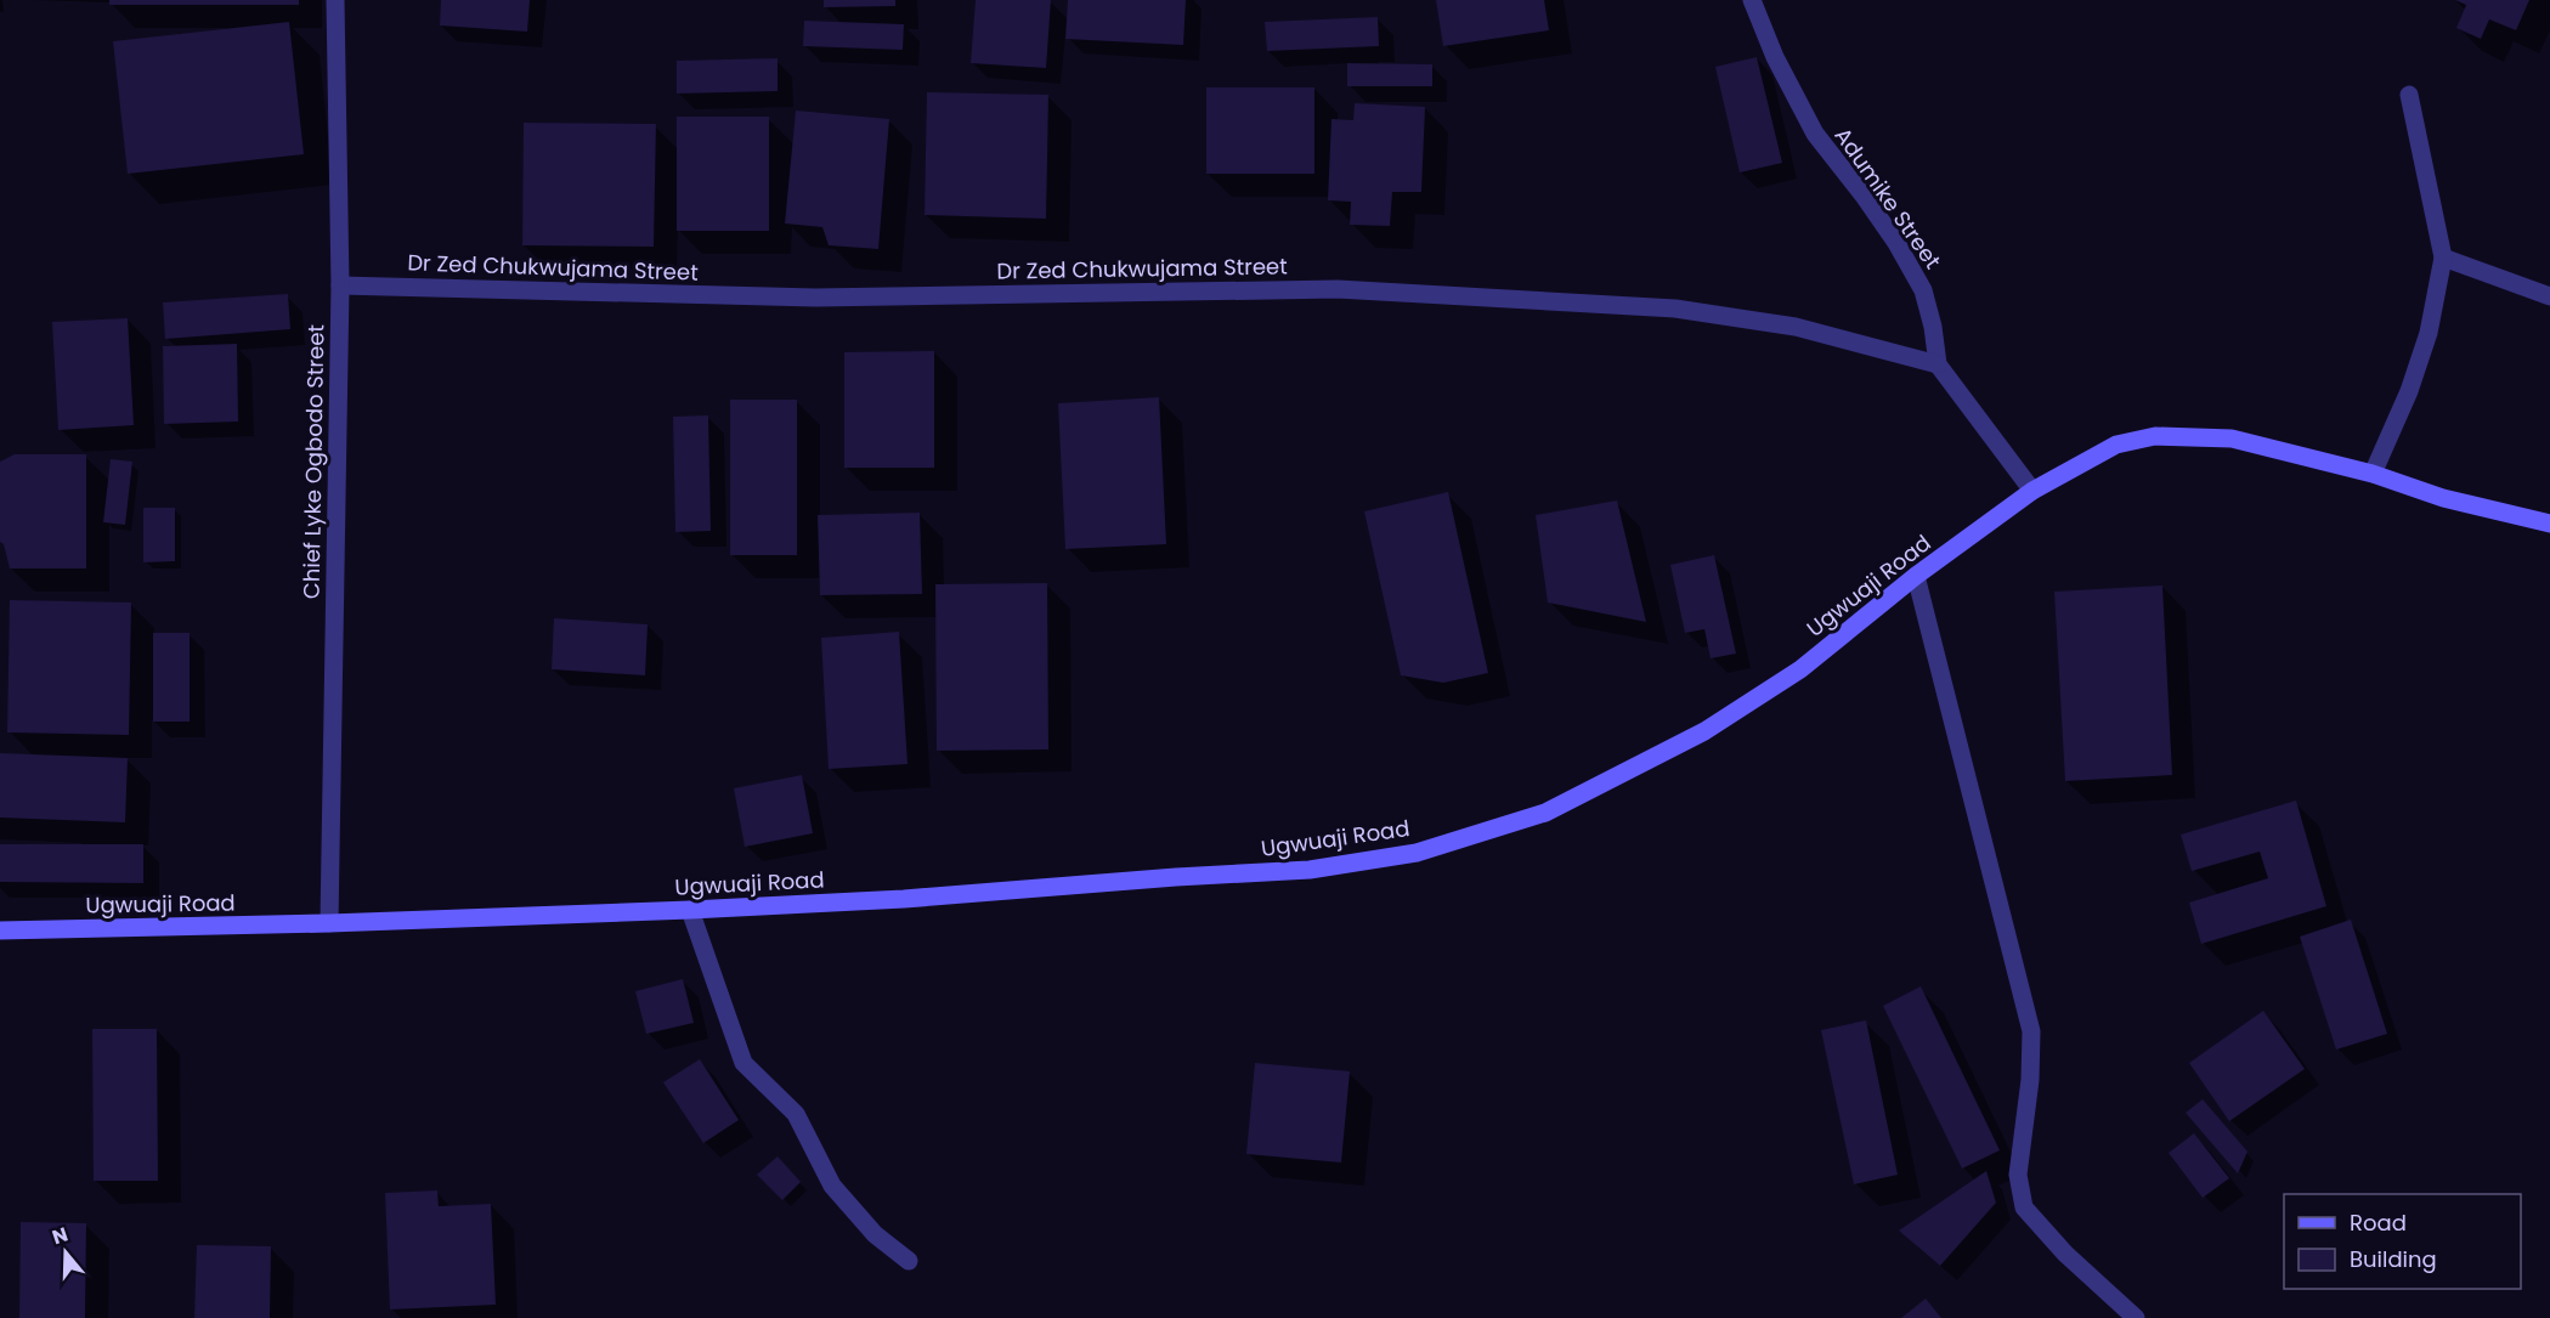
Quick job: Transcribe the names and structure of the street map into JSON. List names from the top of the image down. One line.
{"streets":{"main road":["Ugwuaji Road"],"street":["Adumike Street","Dr Zed Chukwujama Street","Chief Lyke Ogbodo Street"]},"crossings":[["Adumike Street","Dr Zed Chukwujama Street"],["Adumike Street","Ugwuaji Road"],["Dr Zed Chukwujama Street","Chief Lyke Ogbodo Street"],["Chief Lyke Ogbodo Street","Ugwuaji Road"]],"legend":["Road","Building"],"north":"top"}
